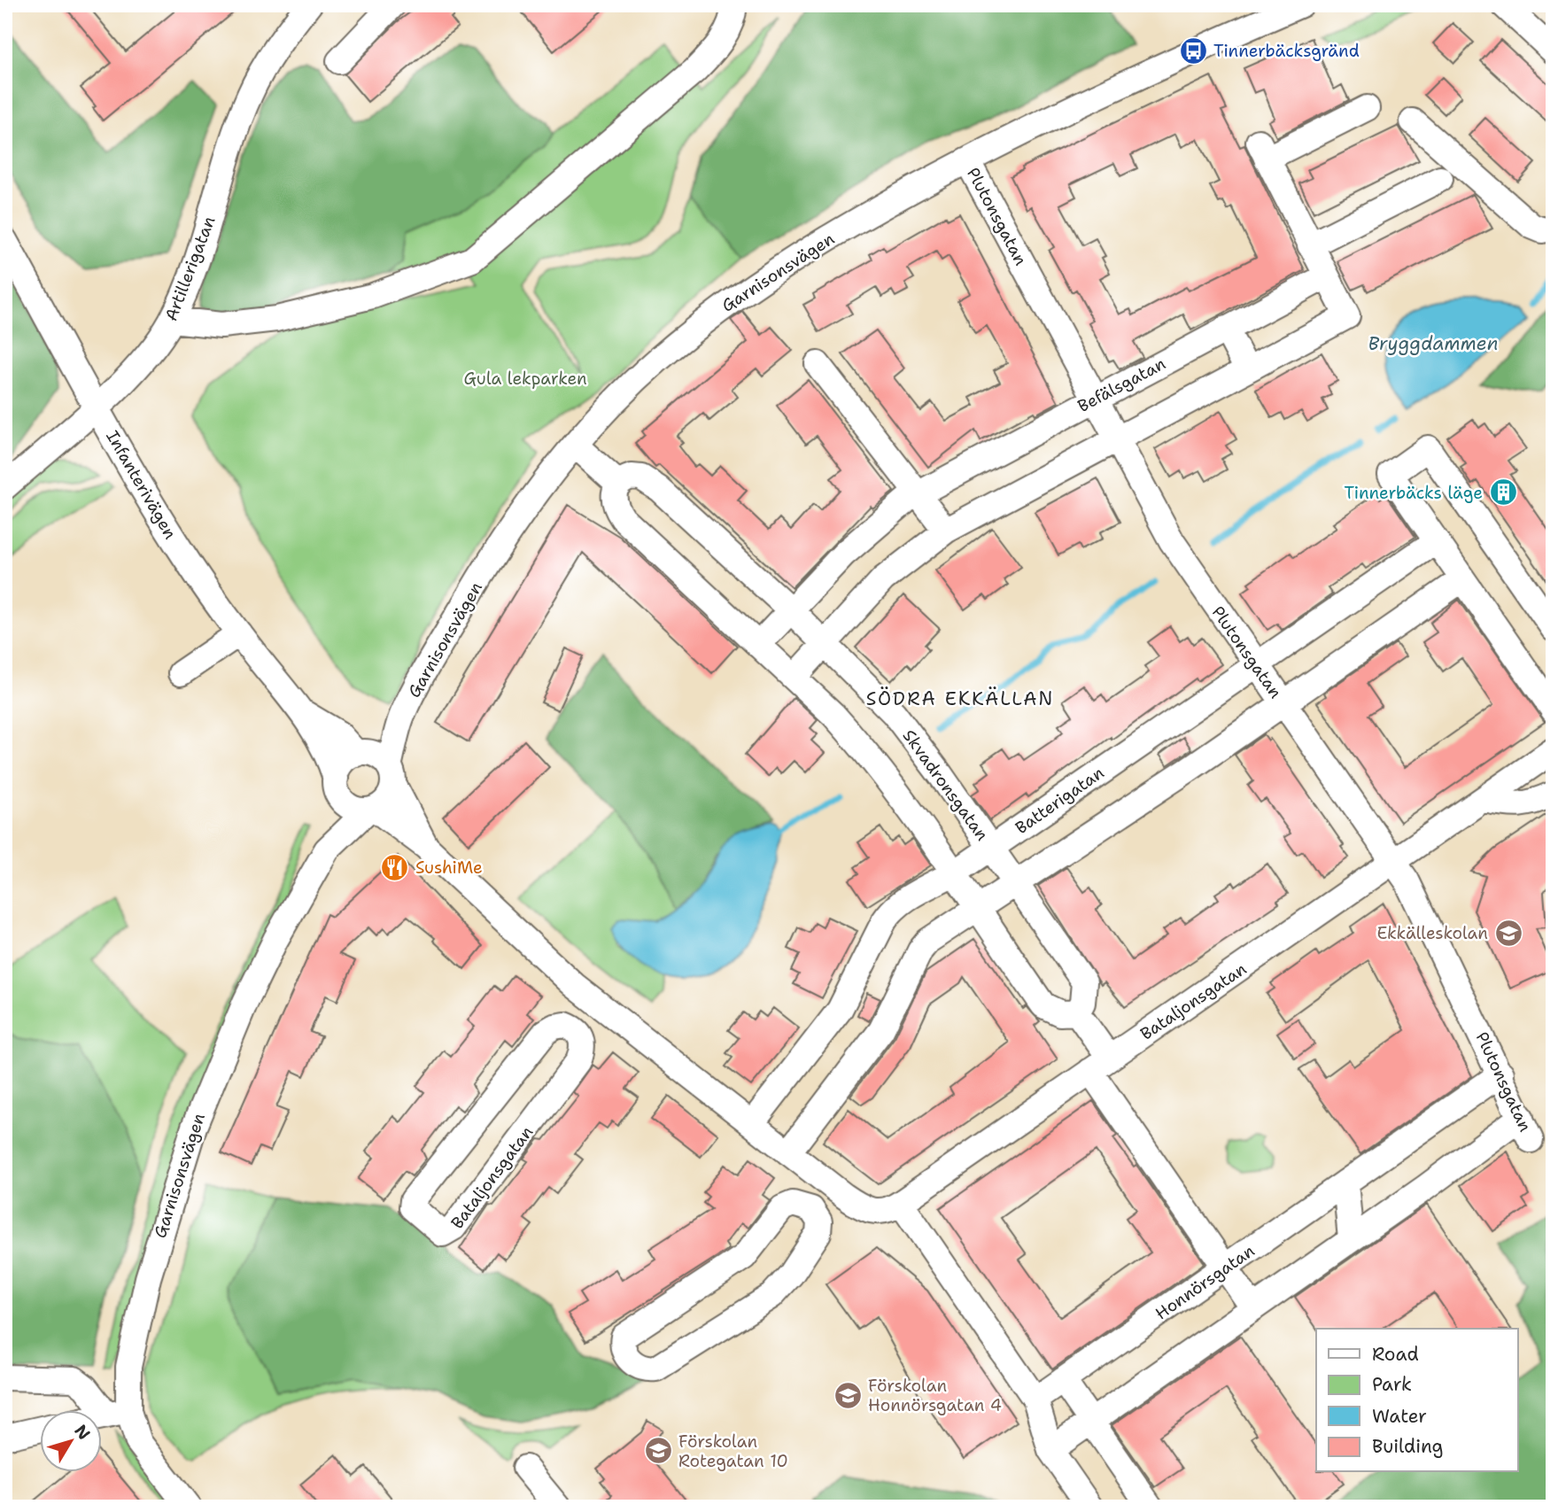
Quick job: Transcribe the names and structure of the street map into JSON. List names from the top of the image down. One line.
{"streets":{"street":["Plutonsgatan","Artillerigatan","Garnisonsvägen","Befälsgatan","Infanterivägen","Skvadronsgatan","Batterigatan","Bataljonsgatan","Honnörsgatan"]},"crossings":[["Plutonsgatan","Garnisonsvägen"],["Plutonsgatan","Befälsgatan"],["Plutonsgatan","Batterigatan"],["Plutonsgatan","Bataljonsgatan"],["Plutonsgatan","Honnörsgatan"],["Artillerigatan","Infanterivägen"],["Garnisonsvägen","Infanterivägen"],["Garnisonsvägen","Bataljonsgatan"],["Befälsgatan","Skvadronsgatan"],["Infanterivägen","Bataljonsgatan"],["Skvadronsgatan","Batterigatan"],["Batterigatan","Bataljonsgatan"]],"districts":["SÖDRA EKKÄLLAN"],"water":["Bryggdammen"],"parks":["Gula lekparken"],"places":{"bus stop":["Tinnerbäcksgränd"],"building":["Tinnerbäcks läge"],"restaurant":["SushiMe"],"school or university":["Ekkälleskolan","Förskolan Honnörsgatan 4","Förskolan Rotegatan 10"]},"legend":["Road","Park","Water","Building"],"north":"top right"}
